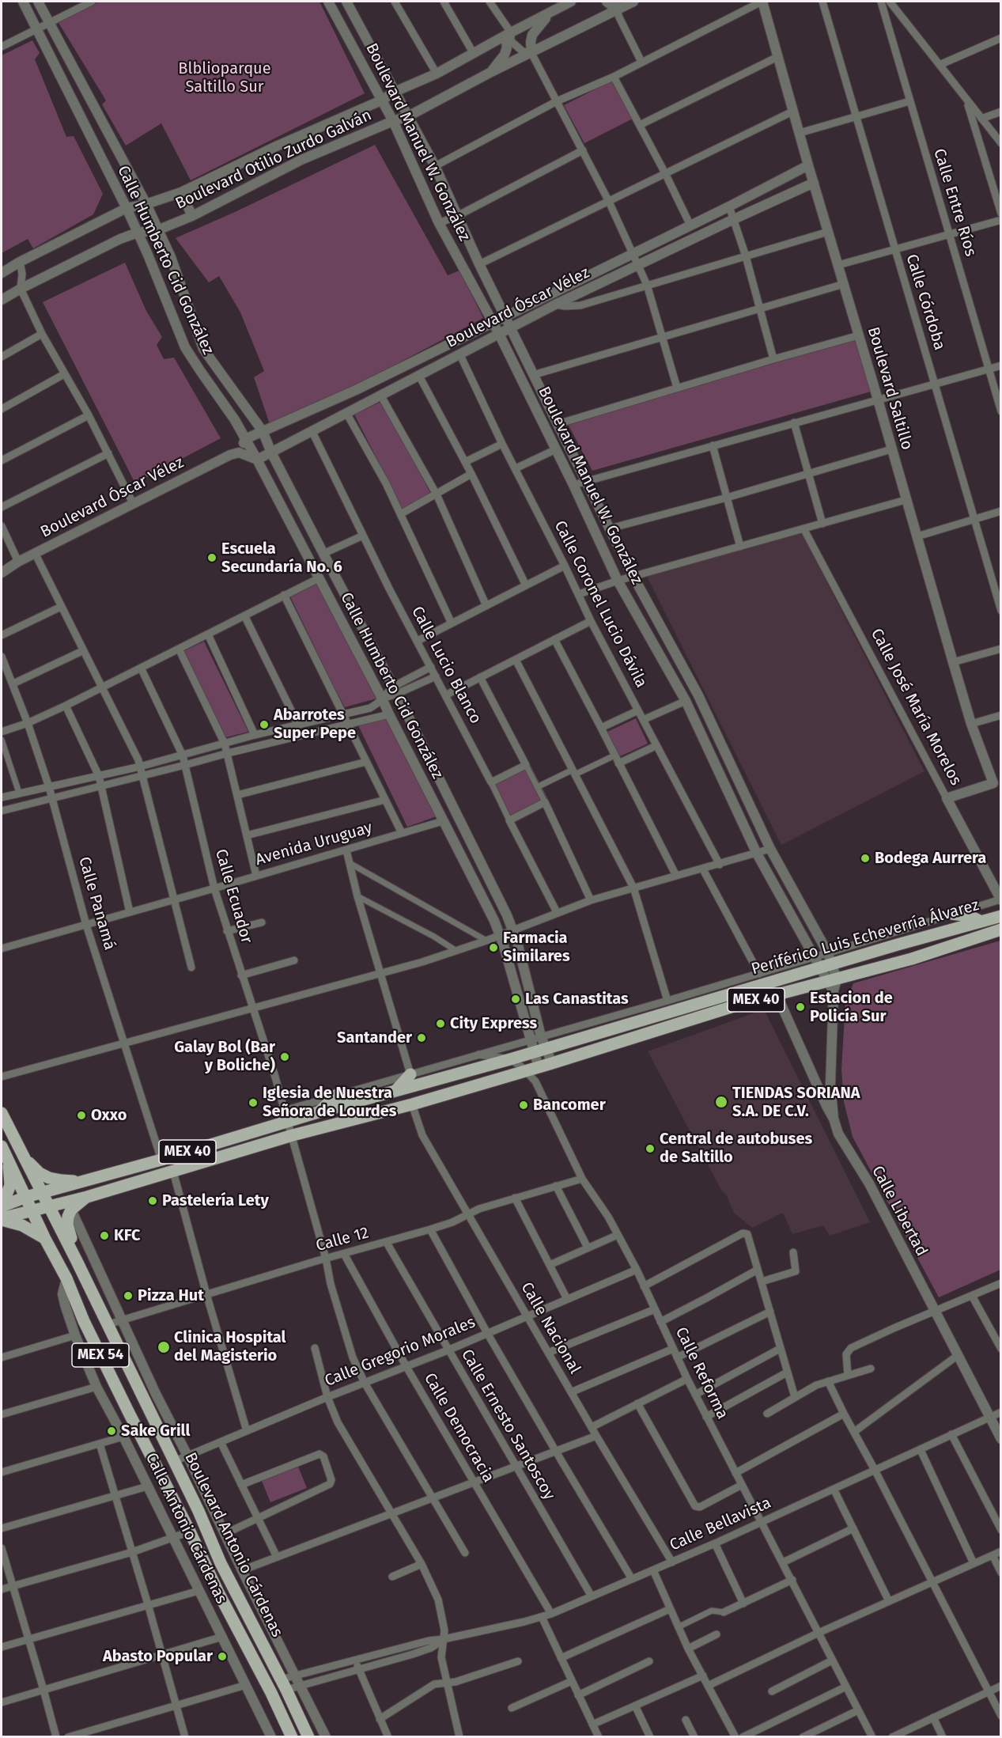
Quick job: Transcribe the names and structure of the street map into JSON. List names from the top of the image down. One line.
{"streets":{"main road":["Periférico Luis Echeverría Álvarez","MEX 40","MEX 54","Boulevard Antonio Cárdenas"],"street":["Boulevard Manuel W. González","Boulevard Otilio Zurdo Galván","Calle Entre Ríos","Calle Humberto Cid González","Calle Córdoba","Boulevard Óscar Vélez","Boulevard Saltillo","Calle Coronel Lucio Dávila","Calle Lucio Blanco","Calle José María Morelos","Avenida Uruguay","Calle Ecuador","Calle Panamá","Calle Libertad","Calle 12","Calle Nacional","Calle Gregorio Morales","Calle Reforma","Calle Ernesto Santoscoy","Calle Democracia","Calle Bellavista","Calle Antonio Cárdenas"]},"crossings":[["Boulevard Manuel W. González","Boulevard Otilio Zurdo Galván"],["Boulevard Manuel W. González","Boulevard Óscar Vélez"],["Boulevard Manuel W. González","Periférico Luis Echeverría Álvarez"],["Boulevard Manuel W. González","Calle Libertad"],["Boulevard Otilio Zurdo Galván","Calle Humberto Cid González"],["Calle Humberto Cid González","Boulevard Óscar Vélez"],["Calle Humberto Cid González","Avenida Uruguay"],["Calle Humberto Cid González","Periférico Luis Echeverría Álvarez"],["Boulevard Óscar Vélez","Boulevard Saltillo"],["Boulevard Óscar Vélez","Calle Coronel Lucio Dávila"],["Boulevard Óscar Vélez","Calle Lucio Blanco"],["Avenida Uruguay","Calle Ecuador"],["Avenida Uruguay","Calle Panamá"],["Calle Ecuador","Periférico Luis Echeverría Álvarez"],["Calle Ecuador","Calle 12"],["Calle Ecuador","Calle Gregorio Morales"],["Calle Panamá","Periférico Luis Echeverría Álvarez"],["Periférico Luis Echeverría Álvarez","Calle Libertad"],["Periférico Luis Echeverría Álvarez","Calle Nacional"],["Periférico Luis Echeverría Álvarez","Calle Reforma"],["Periférico Luis Echeverría Álvarez","Boulevard Antonio Cárdenas"],["Calle Libertad","Calle Bellavista"],["Calle 12","Calle Nacional"],["Calle 12","Calle Reforma"],["Calle 12","Calle Ernesto Santoscoy"],["Calle 12","Calle Democracia"],["Calle 12","Calle Antonio Cárdenas"],["Calle 12","Boulevard Antonio Cárdenas"],["Calle Nacional","Calle Gregorio Morales"],["Calle Nacional","Calle Bellavista"],["Calle Gregorio Morales","Calle Reforma"],["Calle Gregorio Morales","Calle Ernesto Santoscoy"],["Calle Gregorio Morales","Calle Democracia"],["Calle Gregorio Morales","Calle Antonio Cárdenas"],["Calle Gregorio Morales","Boulevard Antonio Cárdenas"],["Calle Reforma","Calle Bellavista"],["Calle Ernesto Santoscoy","Calle Bellavista"],["Calle Democracia","Calle Bellavista"],["Calle Bellavista","Calle Antonio Cárdenas"],["Calle Bellavista","Boulevard Antonio Cárdenas"],["Calle Antonio Cárdenas","Boulevard Antonio Cárdenas"]],"parks":["Blblioparque Saltillo Sur"],"places":["Escuela Secundaría No. 6","Abarrotes Super Pepe","Bodega Aurrera","Farmacia Similares","Las Canastitas","Estacion de Policía Sur","City Express","Santander","Galay Bol (Bar y Boliche)","TIENDAS SORIANA S.A. DE C.V.","Iglesia de Nuestra Señora de Lourdes","Bancomer","Oxxo","Central de autobuses de Saltillo","Pastelería Lety","KFC","Pizza Hut","Clinica Hospital del Magisterio","Sake Grill","Abasto Popular"]}
